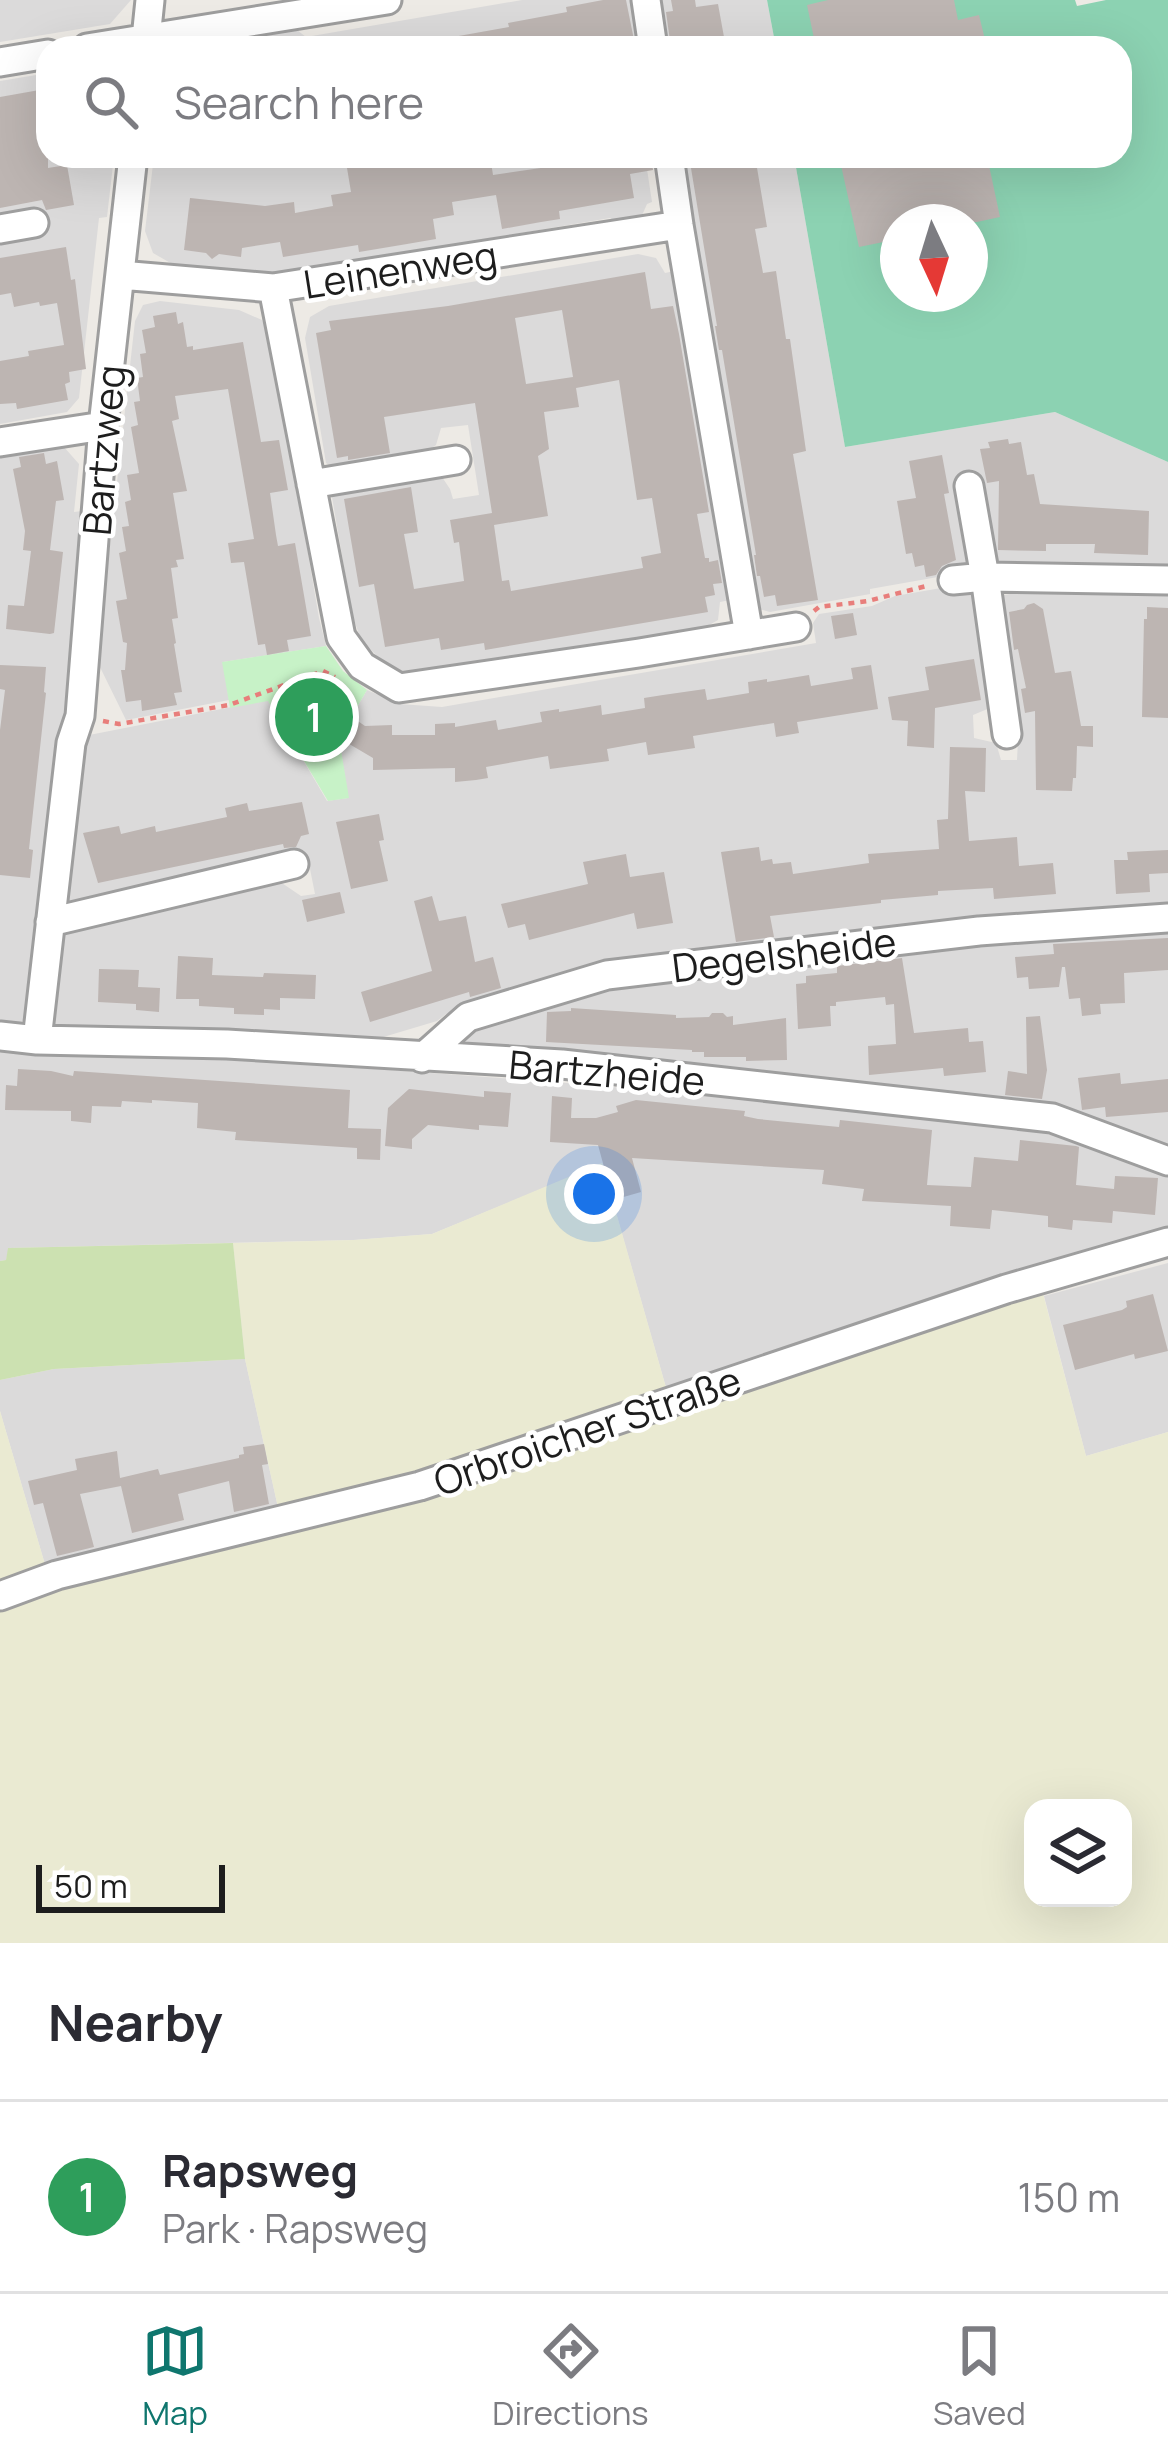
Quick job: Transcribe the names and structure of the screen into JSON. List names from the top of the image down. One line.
{"streets":{"street":["Leinenweg","Bartzweg","Degelsheide","Bartzheide","Orbroicher Straße"]},"crossings":[["Leinenweg","Bartzweg"],["Degelsheide","Bartzheide"]],"scale_bar":"50 m","north":"bottom","page":{"search":"Search here","pins":"1","scale":"50 m","heading":"Nearby","list":[{"mark":"1","name":"Rapsweg","note":"Park · Rapsweg","value":"150 m"}],"nav":["Map","Directions","Saved"]}}
